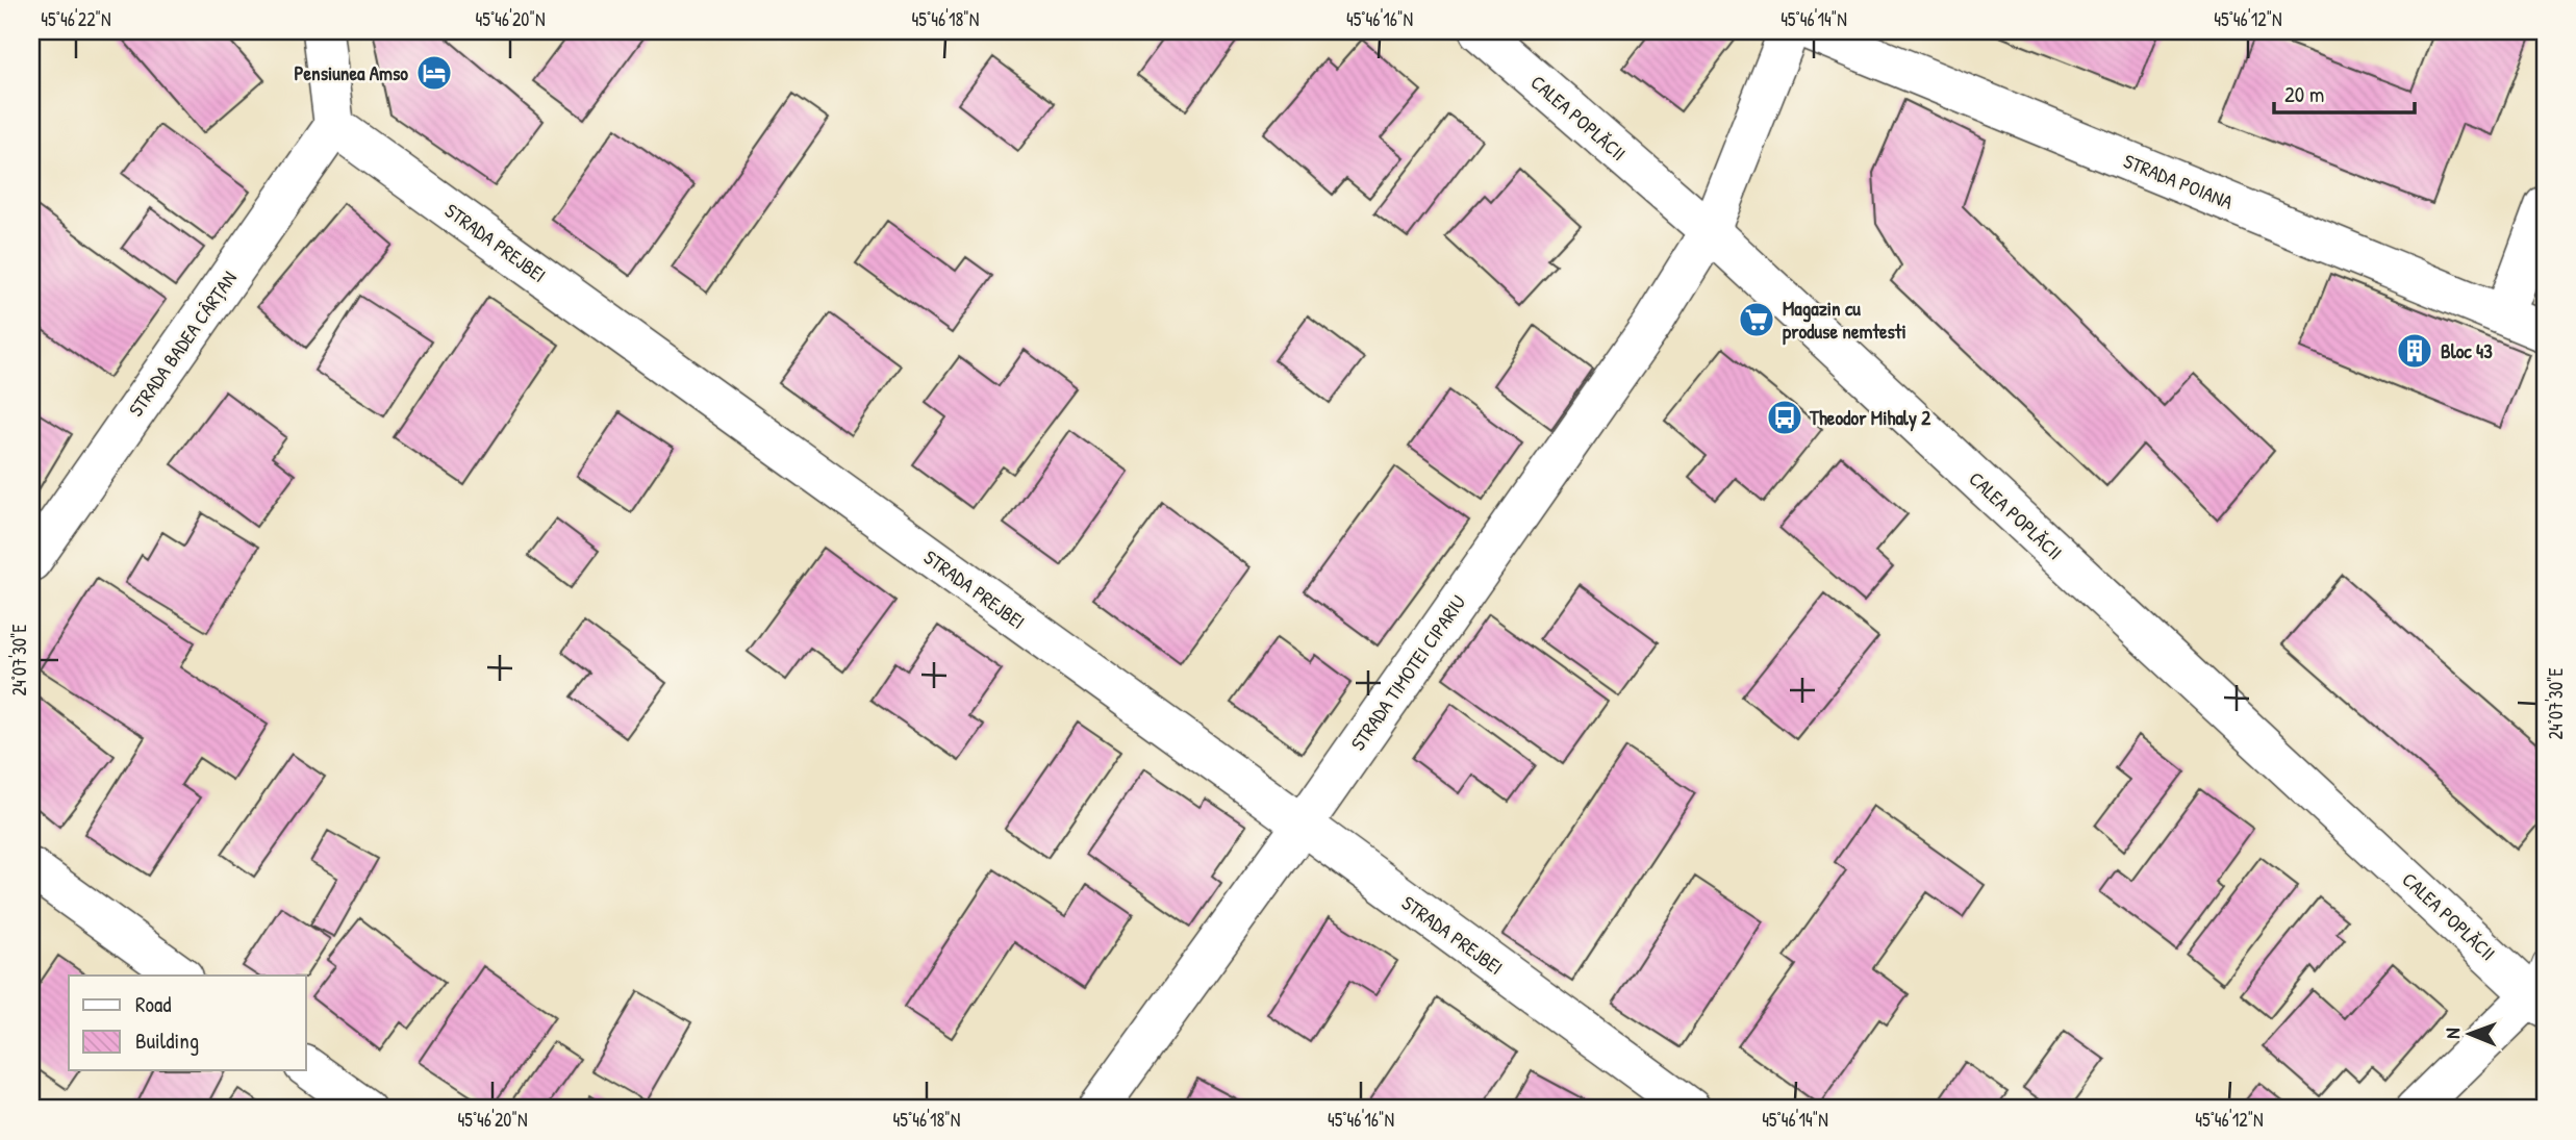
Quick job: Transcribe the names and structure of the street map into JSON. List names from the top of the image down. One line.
{"streets":{"street":["CALEA POPLĂCII","STRADA POIANA","STRADA PREJBEI","STRADA BADEA CÂRȚAN","STRADA TIMOTEI CIPARIU"]},"crossings":[["CALEA POPLĂCII","STRADA TIMOTEI CIPARIU"],["STRADA PREJBEI","STRADA BADEA CÂRȚAN"],["STRADA PREJBEI","STRADA TIMOTEI CIPARIU"]],"places":{"hotel":["Pensiunea Amso"],"supermarket":["Magazin cu produse nemtesti"],"building":["Bloc 43"],"bus stop":["Theodor Mihaly 2"]},"legend":["Road","Building"],"scale_bar":"20 m","north":"left","coordinates":["45°46'22\"N","45°46'20\"N","45°46'18\"N","45°46'16\"N","45°46'14\"N","45°46'12\"N","24°07'30\"E"]}
